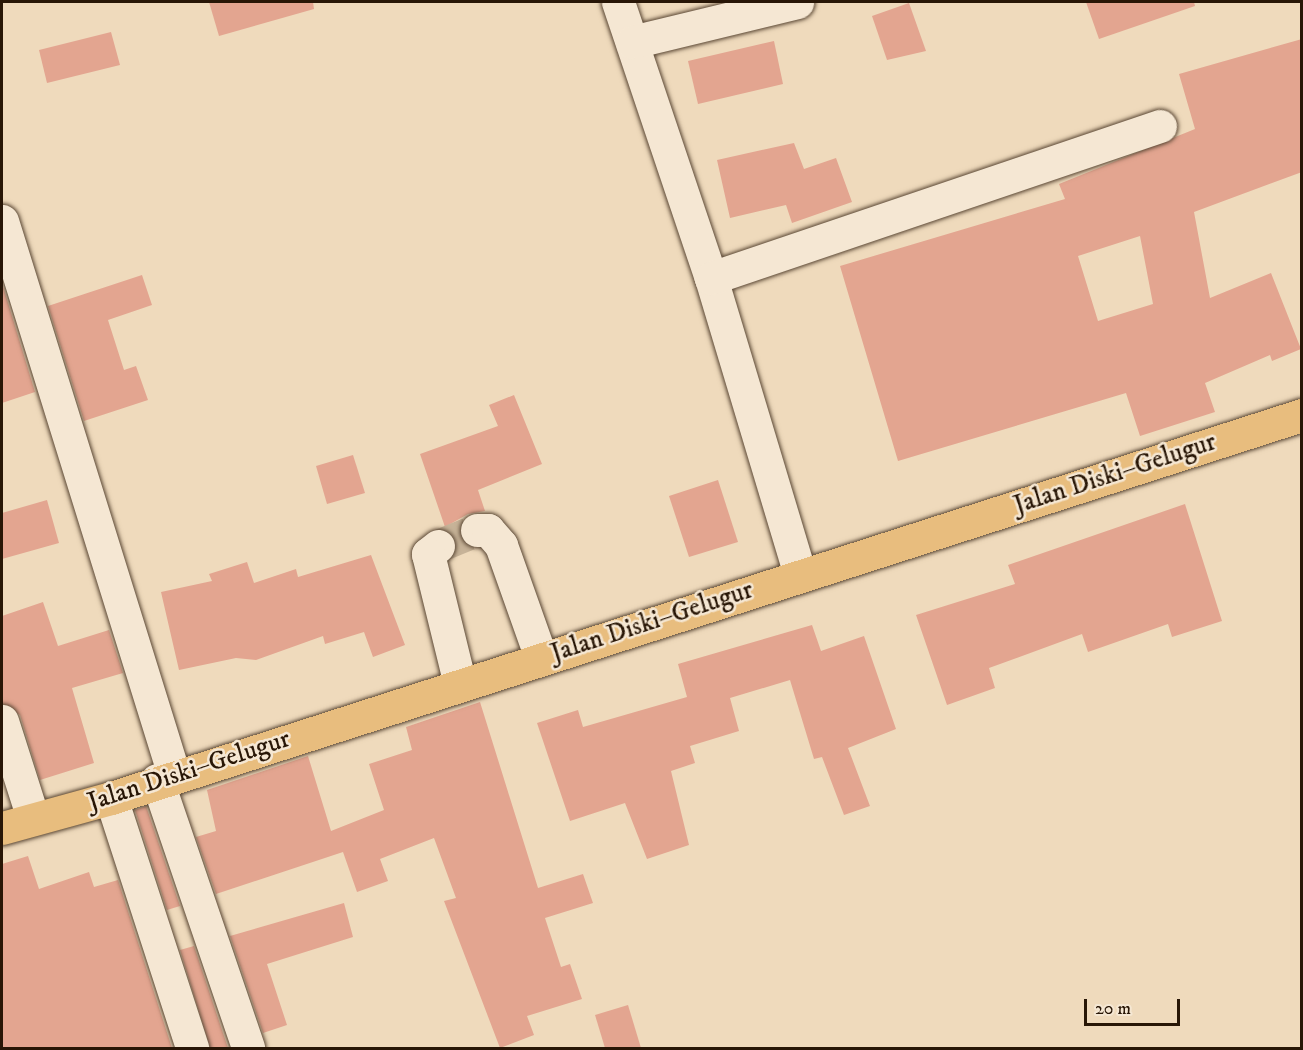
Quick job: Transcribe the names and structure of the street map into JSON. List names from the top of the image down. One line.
{"streets":{"main road":["Jalan Diski–Gelugur"]},"scale_bar":"20 m"}
